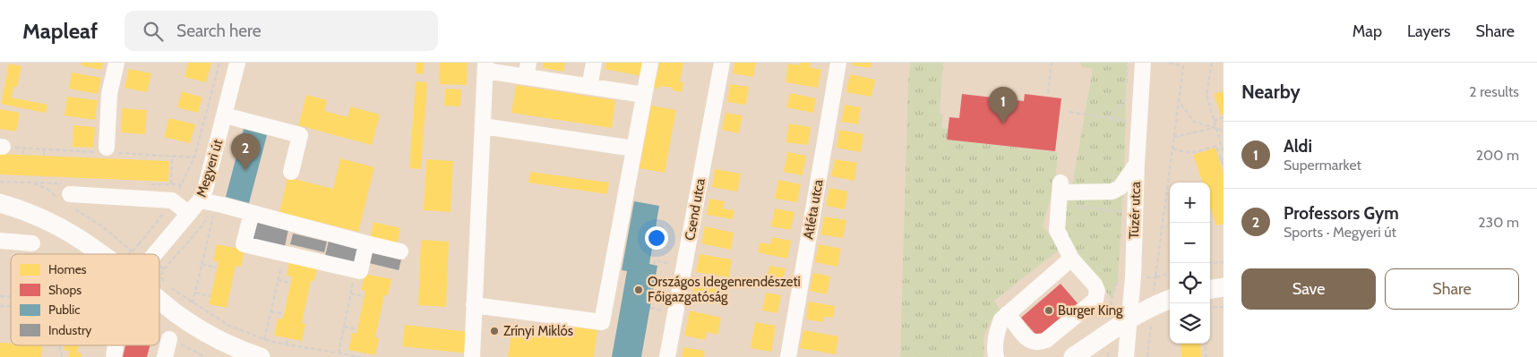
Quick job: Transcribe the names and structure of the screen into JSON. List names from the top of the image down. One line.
{"streets":{"street":["Megyeri út","Csend utca","Atléta utca","Tüzér utca"]},"places":["Országos Idegenrendészeti Főigazgatóság","Burger King","Zrínyi Miklós"],"legend":["Homes","Shops","Public","Industry"],"page":{"header":"Mapleaf","search":"Search here","nav":["Map","Layers","Share"],"heading":["Nearby","2 results"],"pins":["1","2"],"list":[{"mark":"1","name":"Aldi","note":"Supermarket","value":"200 m"},{"mark":"2","name":"Professors Gym","note":"Sports · Megyeri út","value":"230 m"}],"map_buttons":["+","−"],"buttons":["Save","Share"]}}
